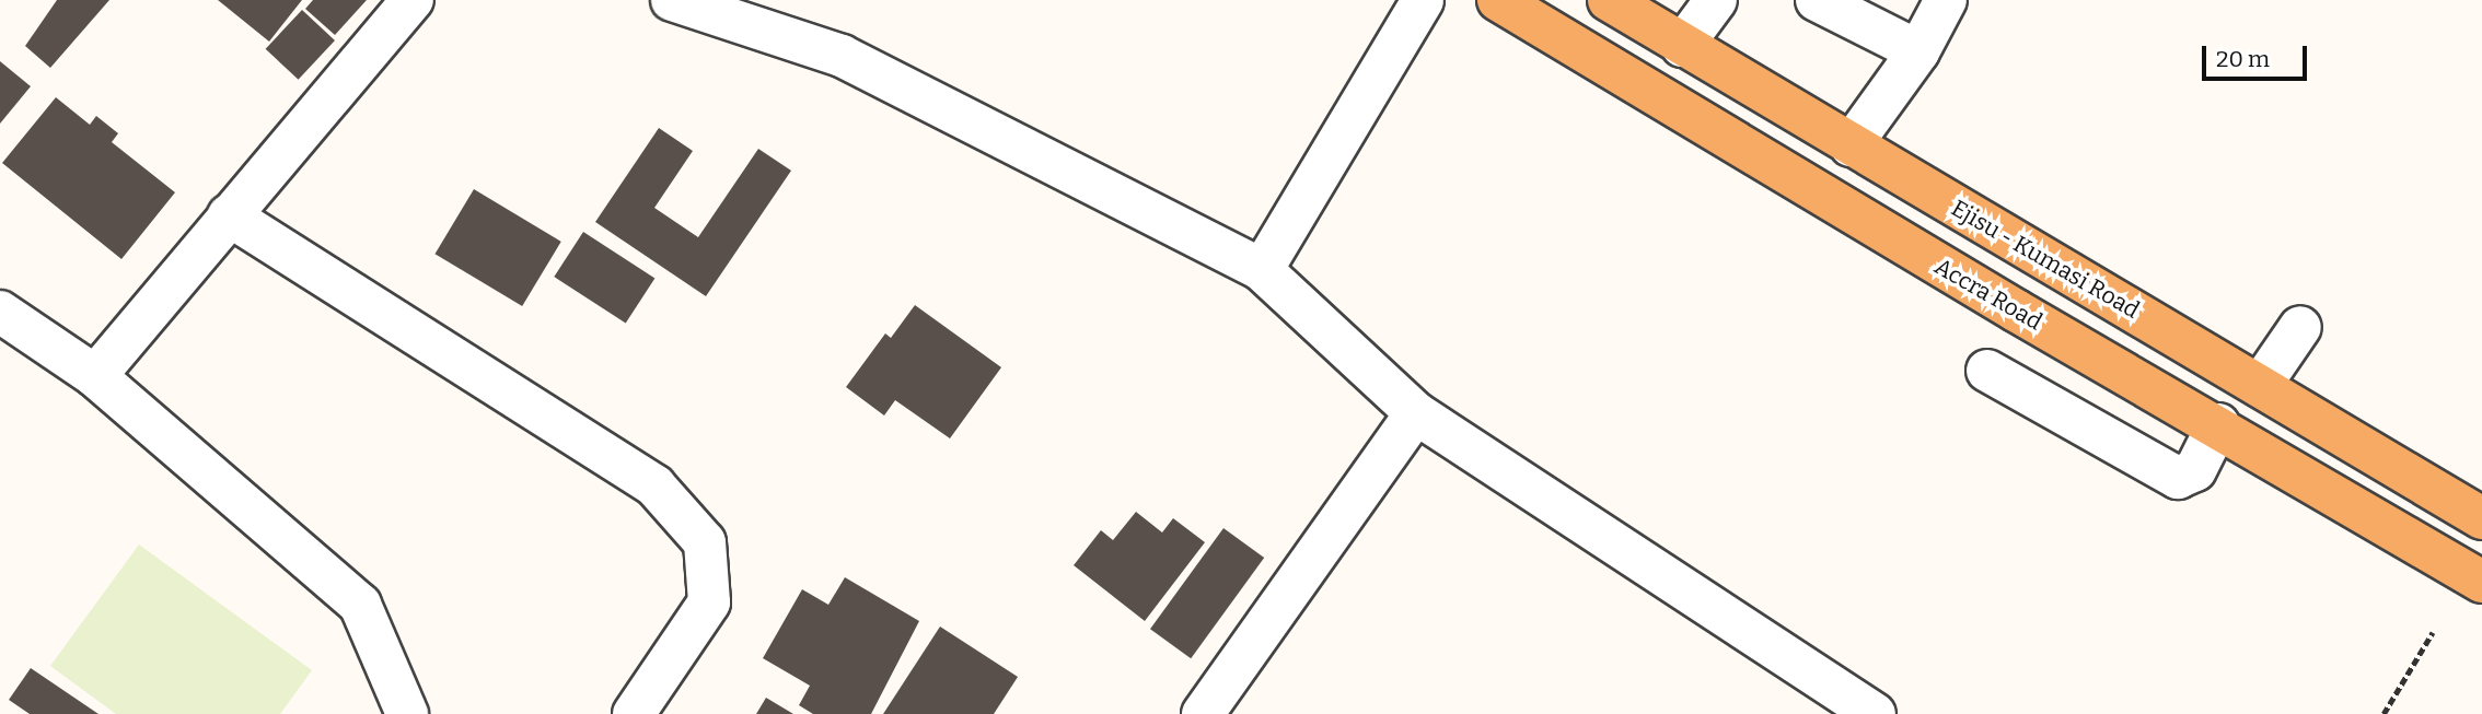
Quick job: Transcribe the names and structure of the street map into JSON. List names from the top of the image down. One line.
{"streets":{"highway":["Ejisu - Kumasi Road","Accra Road"]},"scale_bar":"20 m"}
